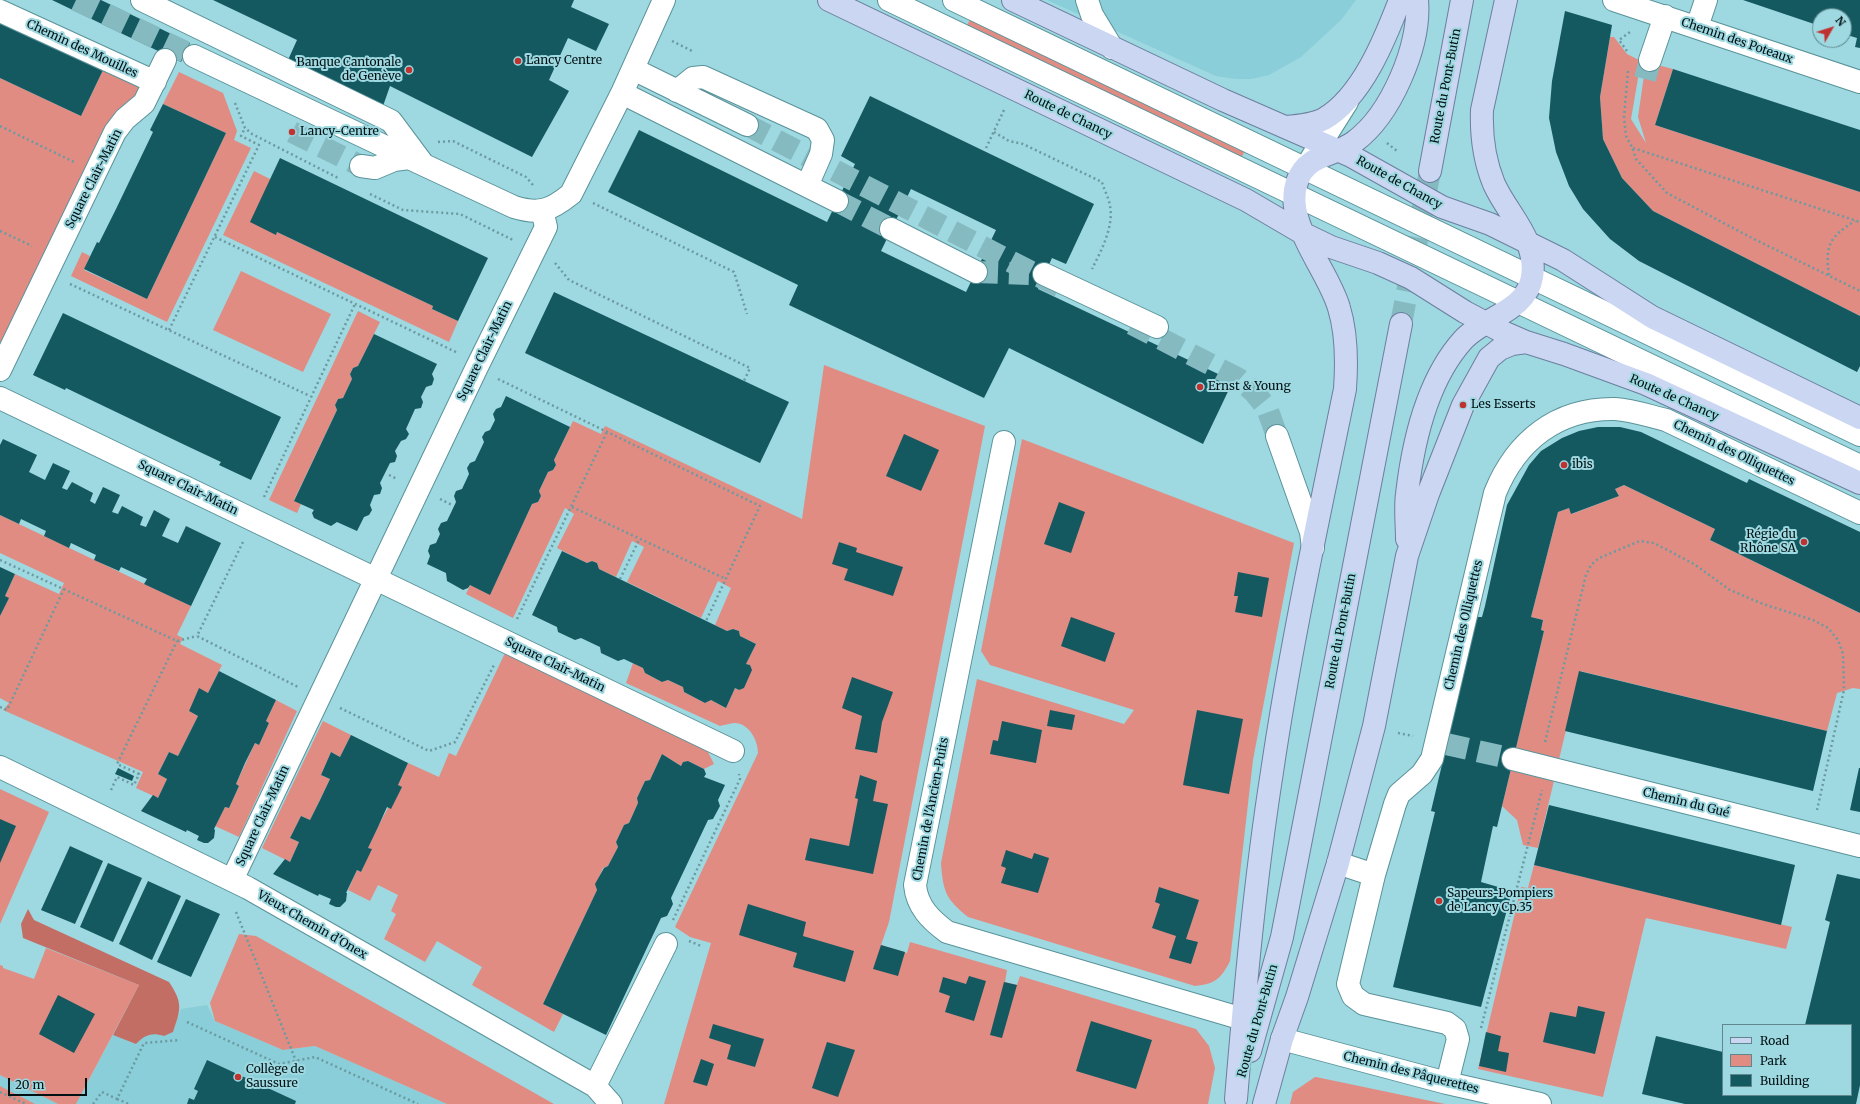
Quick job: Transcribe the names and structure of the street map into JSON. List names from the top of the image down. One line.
{"streets":{"main road":["Route du Pont-Butin","Route de Chancy"],"street":["Chemin des Poteaux","Chemin des Mouilles","Square Clair-Matin","Chemin des Olliquettes","Chemin du Gué","Chemin de l'Ancien-Puits","Vieux Chemin d'Onex","Chemin des Pâquerettes"]},"crossings":[["Chemin des Mouilles","Square Clair-Matin"],["Square Clair-Matin","Vieux Chemin d'Onex"],["Chemin des Olliquettes","Chemin des Pâquerettes"]],"places":["Lancy Centre","Banque Cantonale de Genève","Lancy-Centre","Ernst & Young","Les Esserts","ibis","Régie du Rhône SA","Sapeurs-Pompiers de Lancy Cp.35","Collège de Saussure"],"legend":["Road","Park","Building"],"scale_bar":"20 m","north":"top right"}
